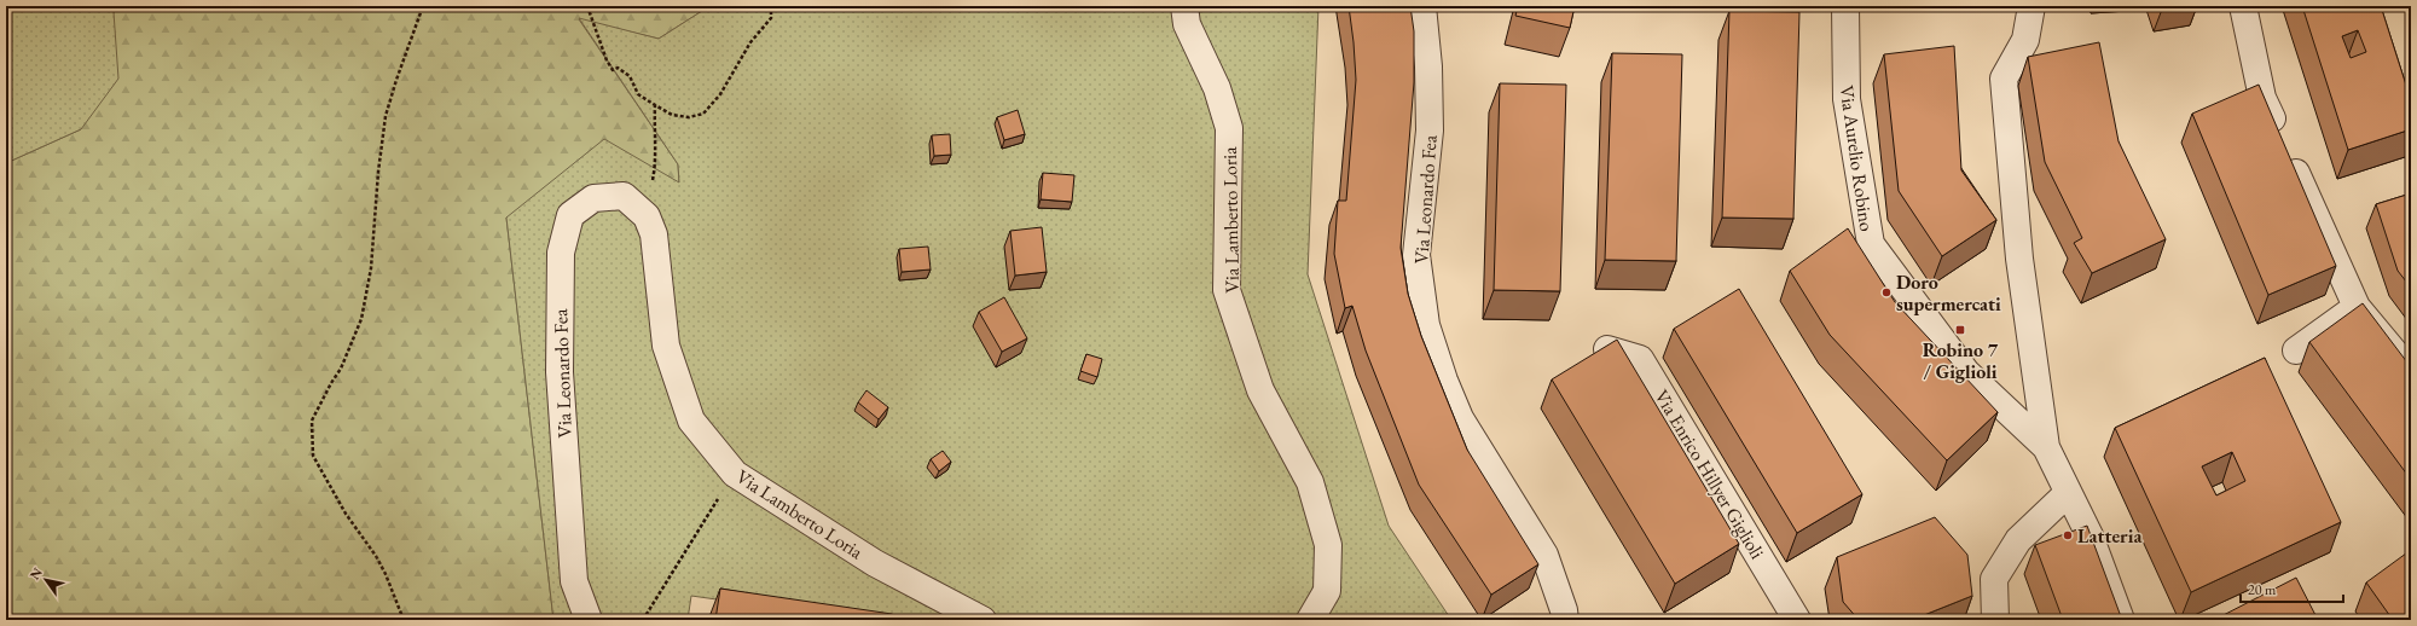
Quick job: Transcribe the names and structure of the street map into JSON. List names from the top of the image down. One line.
{"streets":{"street":["Via Aurelio Robino","Via Leonardo Fea","Via Lamberto Loria","Via Enrico Hillyer Giglioli"]},"crossings":[["Via Leonardo Fea","Via Lamberto Loria"]],"places":{"other":["Doro supermercati","Latteria"],"transit":["Robino 7 / Giglioli"]},"scale_bar":"20 m","north":"top left"}
